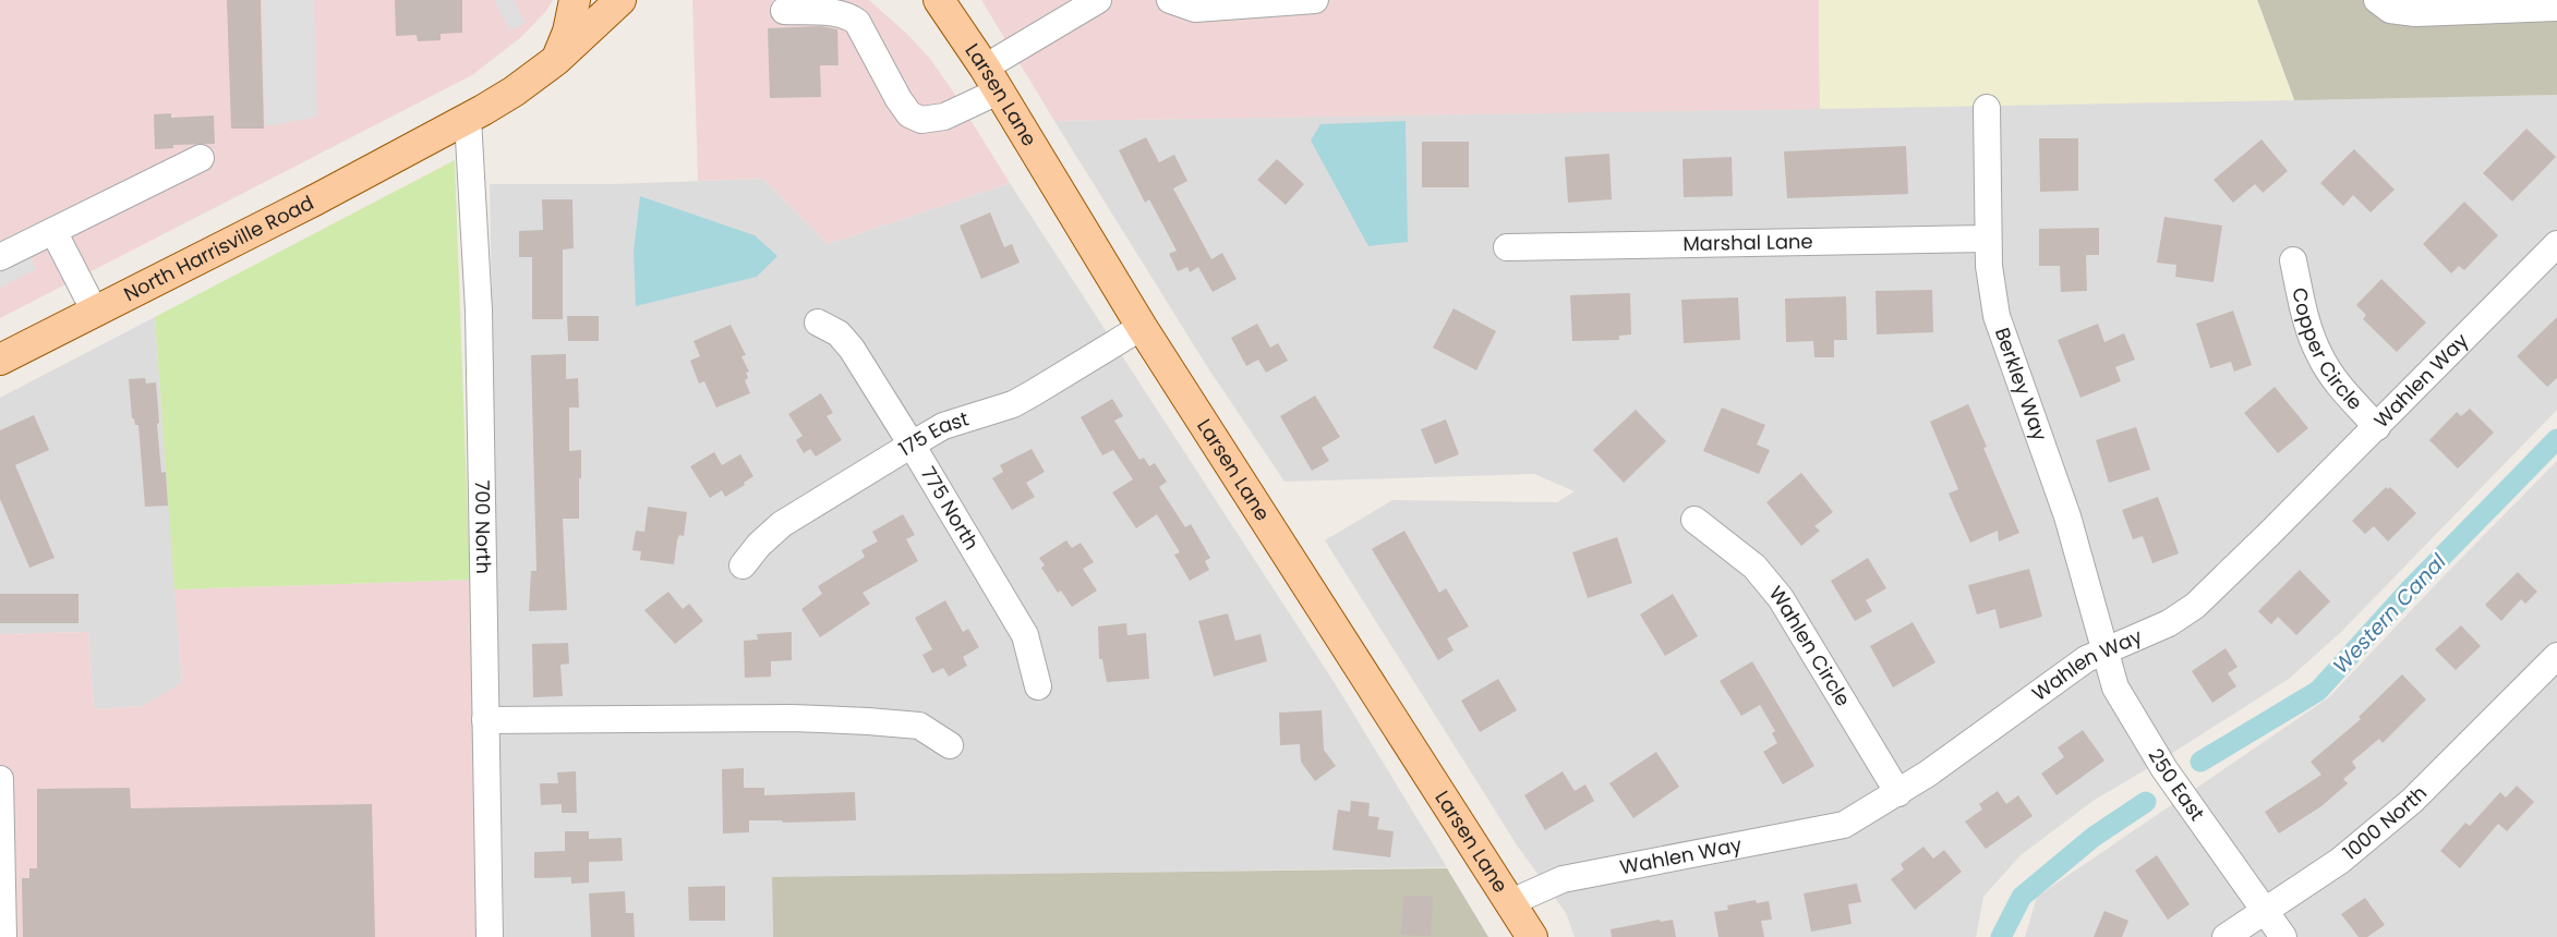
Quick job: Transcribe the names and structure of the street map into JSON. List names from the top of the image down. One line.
{"streets":{"main road":["Larsen Lane","North Harrisville Road"],"street":["Marshal Lane","Copper Circle","Wahlen Way","Berkley Way","175 East","775 North","700 North","Wahlen Circle","250 East","1000 North"]},"crossings":[["Larsen Lane","Wahlen Way"],["Larsen Lane","175 East"],["Marshal Lane","Berkley Way"],["North Harrisville Road","700 North"],["Copper Circle","Wahlen Way"],["Wahlen Way","Berkley Way"],["Wahlen Way","Wahlen Circle"],["Wahlen Way","250 East"],["Berkley Way","250 East"],["175 East","775 North"],["250 East","1000 North"]],"water":["Western Canal"]}
